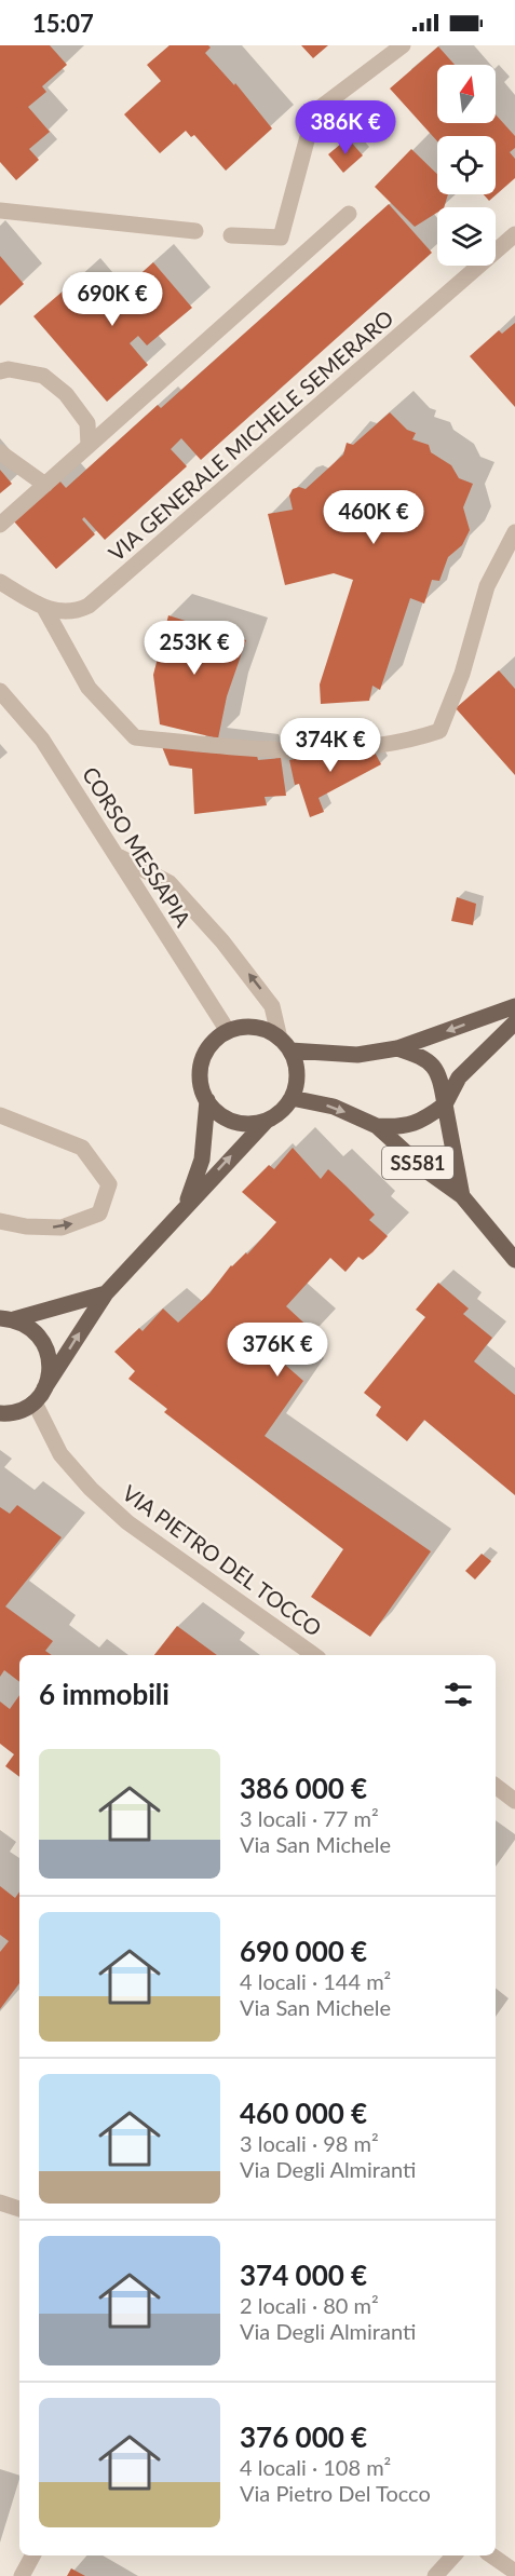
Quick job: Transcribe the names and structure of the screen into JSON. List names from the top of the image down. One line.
{"streets":{"main road":["SS581"],"street":["VIA GENERALE MICHELE SEMERARO","CORSO MESSAPIA","VIA PIETRO DEL TOCCO"]},"crossings":[["CORSO MESSAPIA","SS581"]],"north":"top","page":{"status":"15:07","price":["386K €","690K €","460K €","253K €","374K €","376K €"],"heading":"6 immobili","list":[{"name":"386 000 €","note":"3 locali · 77 m² · Via San Michele"},{"name":"690 000 €","note":"4 locali · 144 m² · Via San Michele"},{"name":"460 000 €","note":"3 locali · 98 m² · Via Degli Almiranti"},{"name":"374 000 €","note":"2 locali · 80 m² · Via Degli Almiranti"},{"name":"376 000 €","note":"4 locali · 108 m² · Via Pietro Del Tocco"}]}}
